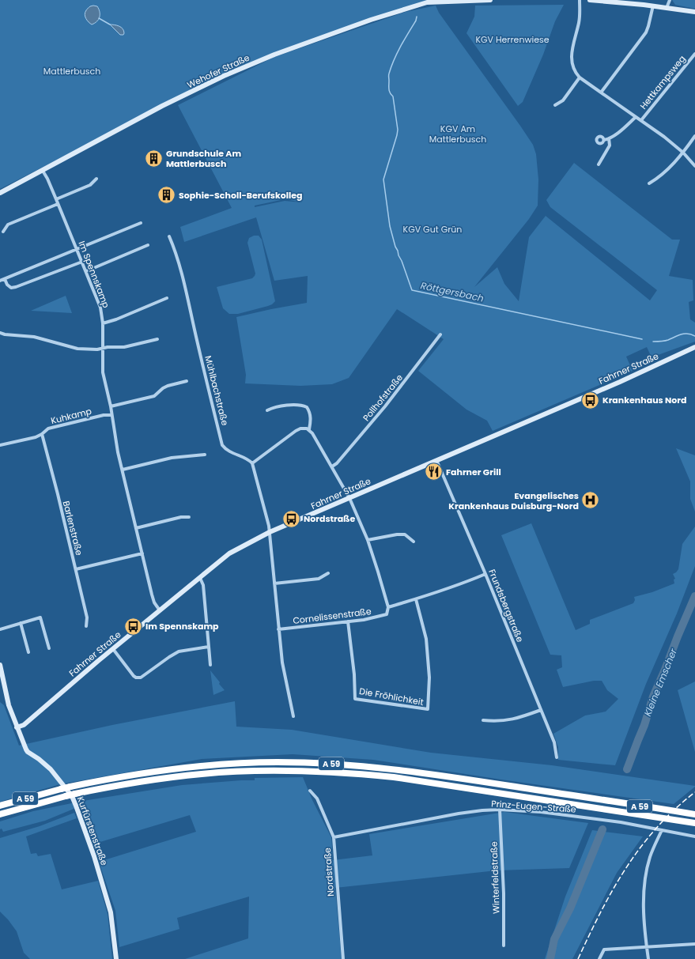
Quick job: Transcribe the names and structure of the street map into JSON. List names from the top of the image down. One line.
{"streets":{"highway":["A 59"],"street":["Wehofer Straße","Hettkampsweg","Im Spennskamp","Fahrner Straße","Mühlbachstraße","Pollhofstraße","Kuhkamp","Barlenstraße","Frundsbergstraße","Cornelissenstraße","Die Fröhlichkeit","Prinz-Eugen-Straße","Kurfürstenstraße","Nordstraße","Winterfeldstraße"]},"crossings":[["Wehofer Straße","Im Spennskamp"],["Im Spennskamp","Fahrner Straße"],["Im Spennskamp","Kuhkamp"],["Fahrner Straße","Frundsbergstraße"],["Fahrner Straße","Kurfürstenstraße"],["Kuhkamp","Barlenstraße"],["Cornelissenstraße","Die Fröhlichkeit"],["Prinz-Eugen-Straße","Nordstraße"],["Prinz-Eugen-Straße","Winterfeldstraße"]],"water":["Röttgersbach","Kleine Emscher"],"parks":["KGV Herrenwiese","Mattlerbusch","KGV Am Mattlerbusch","KGV Gut Grün"],"places":{"building":["Grundschule Am Mattlerbusch","Sophie-Scholl-Berufskolleg"],"bus stop":["Krankenhaus Nord","Nordstraße","Im Spennskamp"],"restaurant":["Fahrner Grill"],"hospital":["Evangelisches Krankenhaus Duisburg-Nord"]}}
